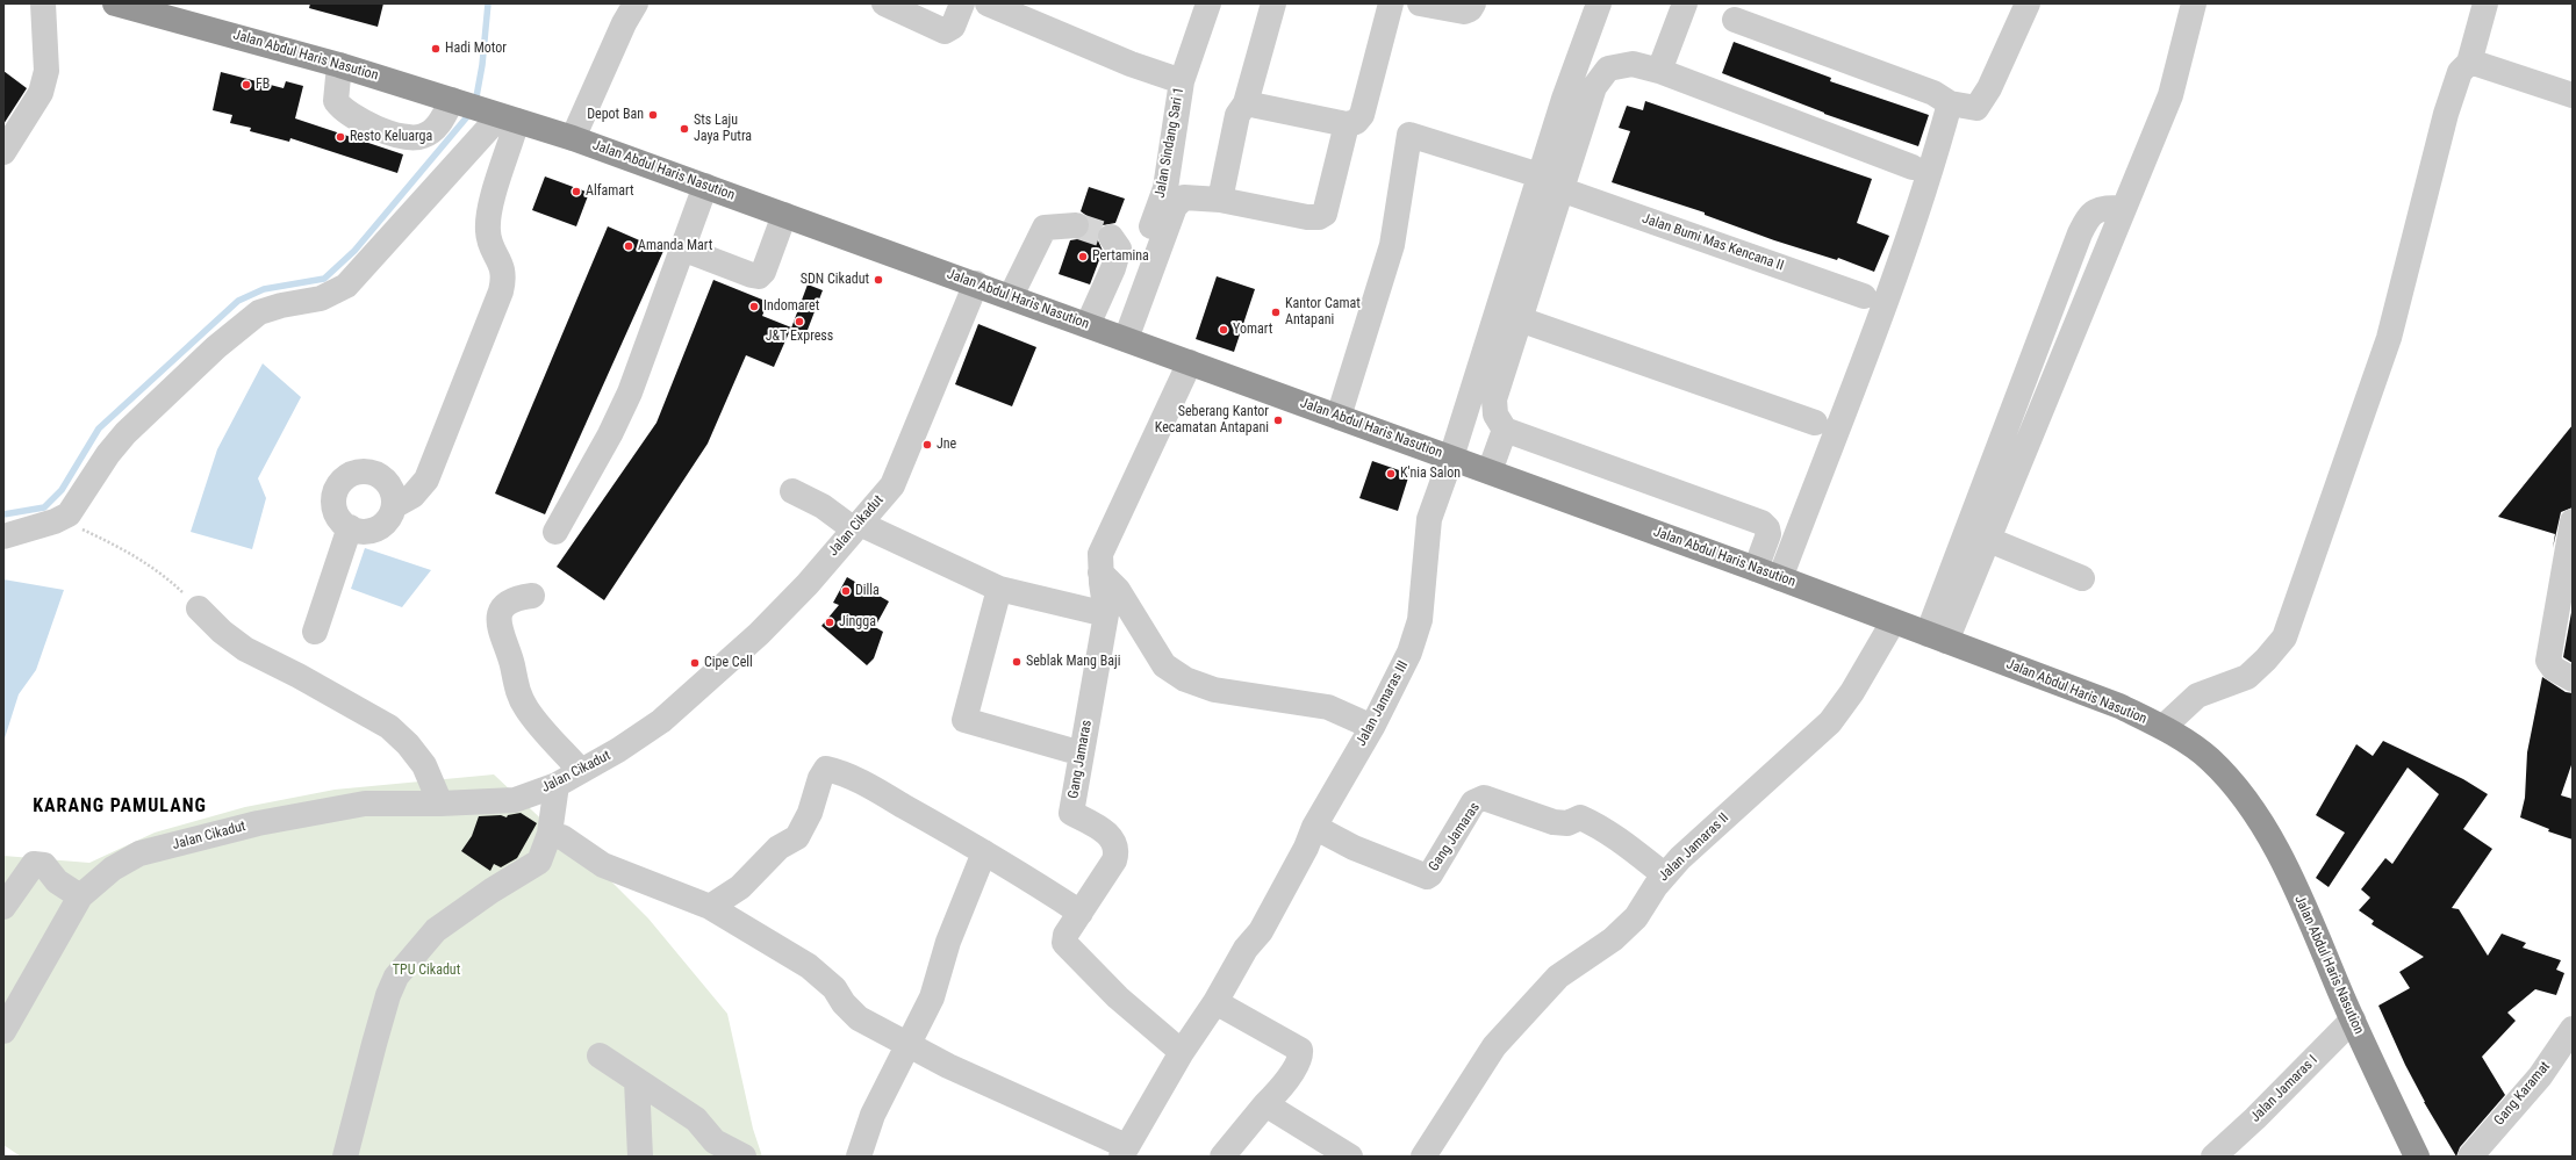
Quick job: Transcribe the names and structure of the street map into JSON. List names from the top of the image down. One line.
{"streets":{"highway":["Jalan Abdul Haris Nasution"],"street":["Jalan Sindang Sari 1","Jalan Bumi Mas Kencana II","Jalan Cikadut","Jalan Jamaras III","Gang Jamaras","Jalan Jamaras II","Jalan Jamaras I","Gang Karamat"]},"crossings":[["Jalan Abdul Haris Nasution","Jalan Sindang Sari 1"],["Jalan Abdul Haris Nasution","Jalan Cikadut"],["Jalan Abdul Haris Nasution","Jalan Jamaras III"],["Jalan Abdul Haris Nasution","Gang Jamaras"],["Jalan Abdul Haris Nasution","Jalan Jamaras II"],["Jalan Abdul Haris Nasution","Jalan Jamaras I"],["Jalan Jamaras III","Gang Jamaras"],["Gang Jamaras","Jalan Jamaras II"]],"districts":["KARANG PAMULANG"],"parks":["TPU Cikadut"],"places":["Hadi Motor","FB","Depot Ban","Sts Laju Jaya Putra","Resto Keluarga","Alfamart","Amanda Mart","Pertamina","SDN Cikadut","Indomaret","Kantor Camat Antapani","J&T Express","Yomart","Seberang Kantor Kecamatan Antapani","Jne","K'nia Salon","Dilla","Jingga","Seblak Mang Baji","Cipe Cell"]}
